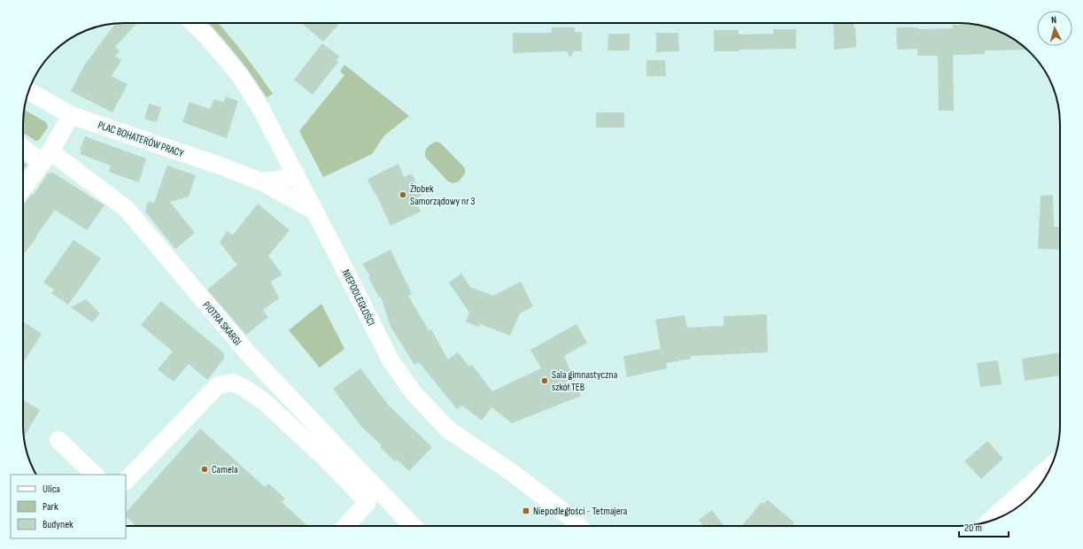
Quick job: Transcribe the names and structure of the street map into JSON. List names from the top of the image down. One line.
{"streets":{"street":["PLAC BOHATERÓW PRACY","NIEPODLEGŁOŚCI","PIOTRA SKARGI"]},"crossings":[["PLAC BOHATERÓW PRACY","NIEPODLEGŁOŚCI"]],"places":{"other":["Żłobek Samorządowy nr 3","Sala gimnastyczna szkół TEB","Camela"],"transit":["Niepodległości - Tetmajera"]},"legend":["Ulica","Park","Budynek"],"scale_bar":"20 m","north":"top"}
